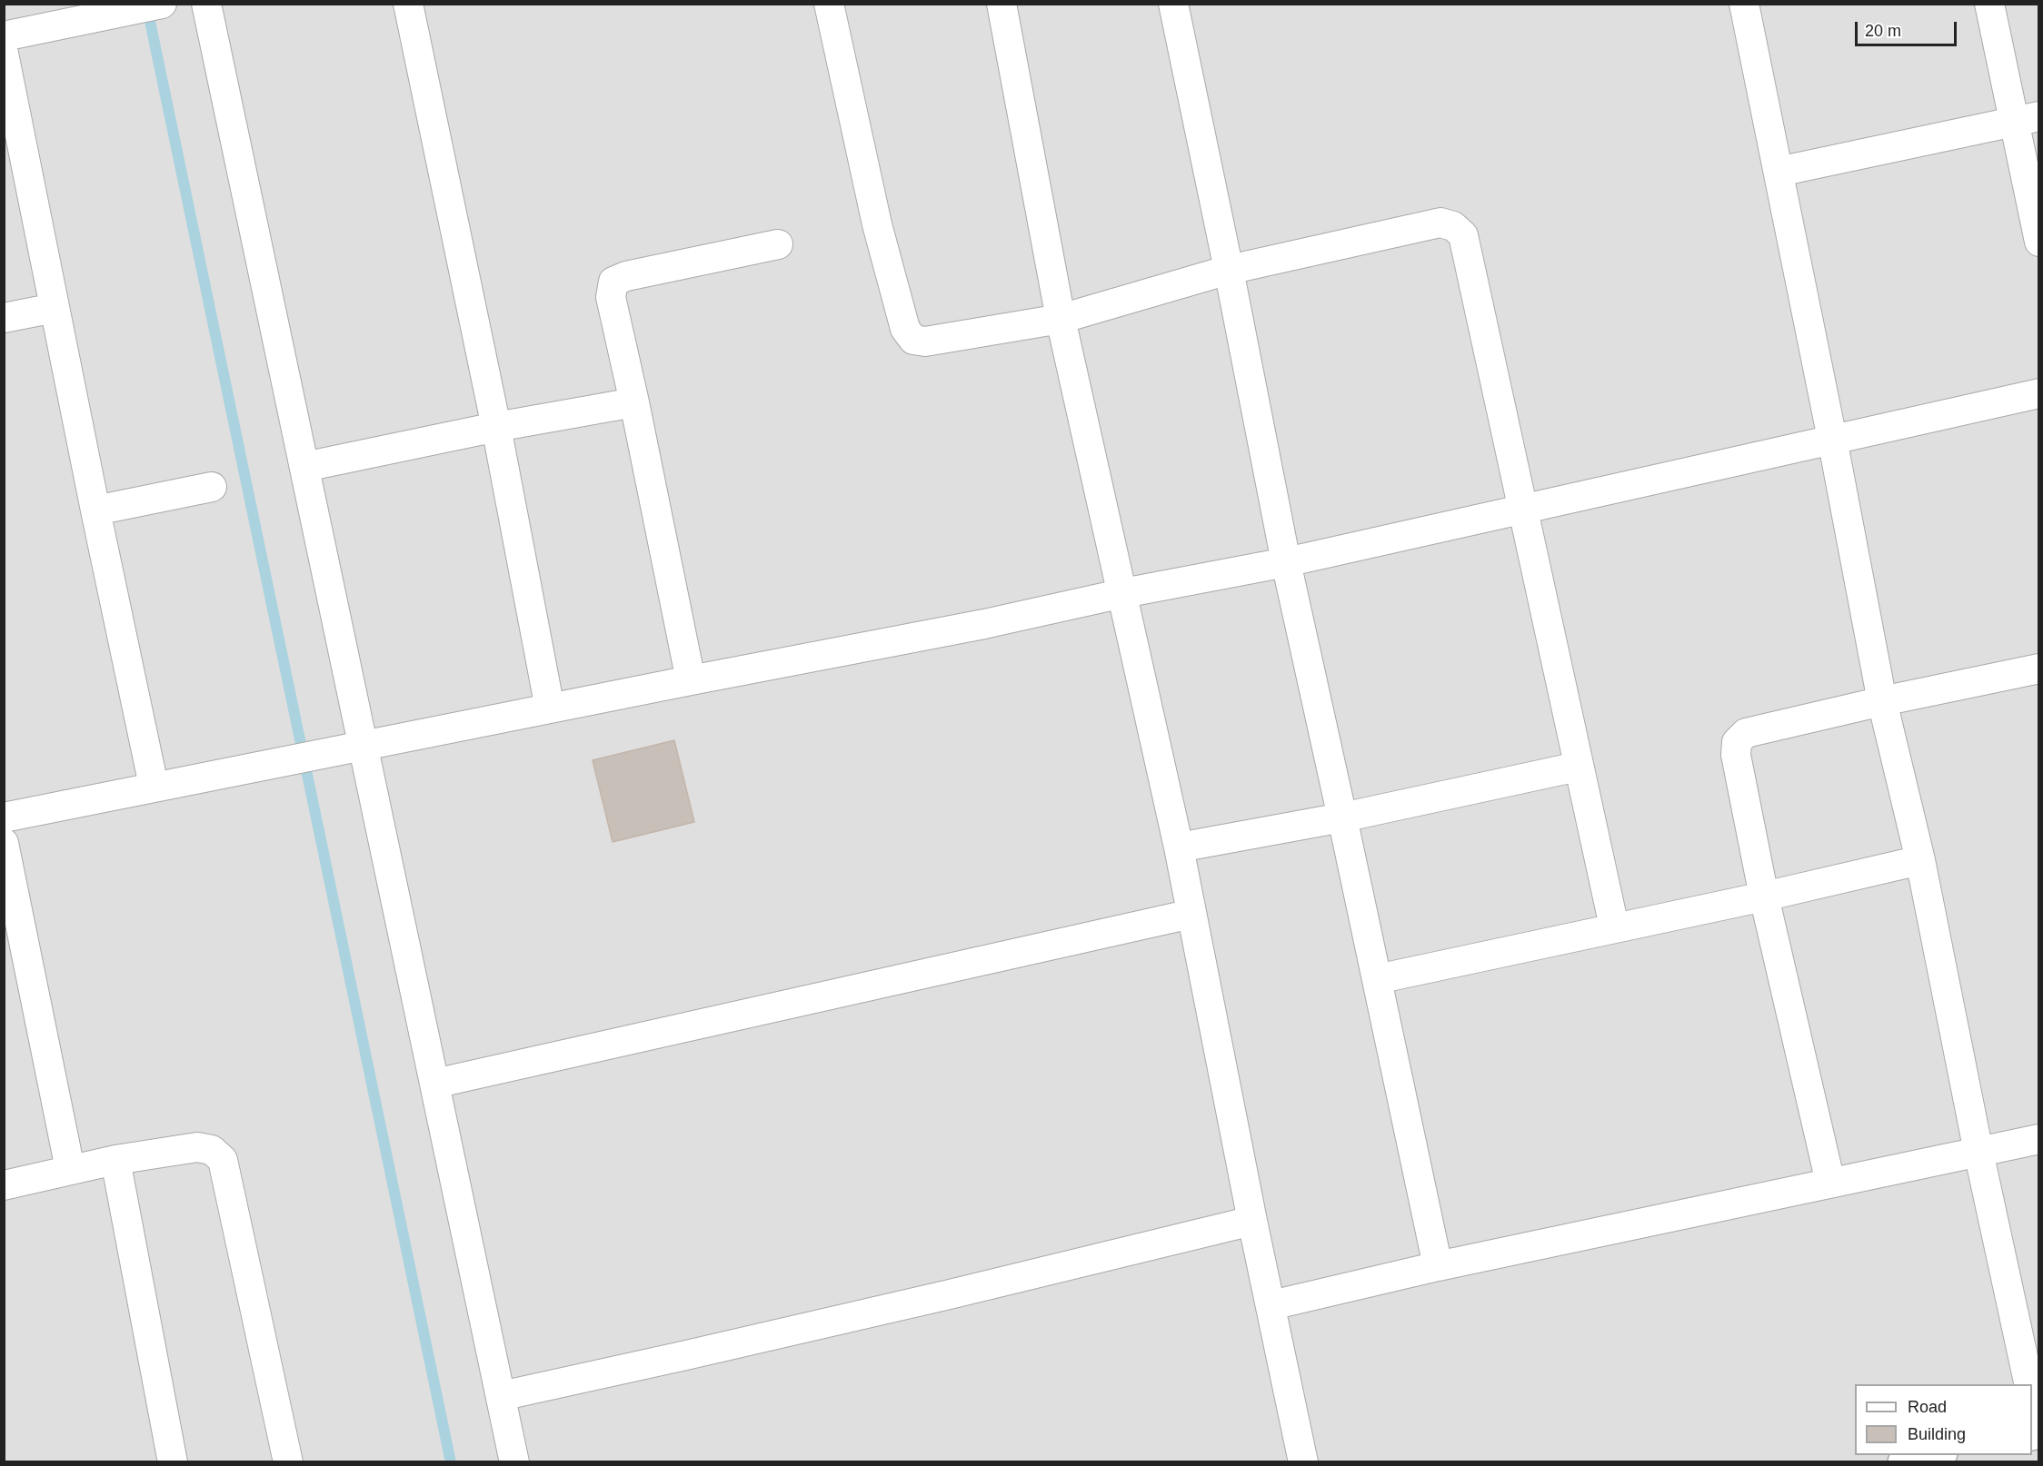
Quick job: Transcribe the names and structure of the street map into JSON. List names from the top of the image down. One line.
{"legend":["Road","Building"],"scale_bar":"20 m"}
